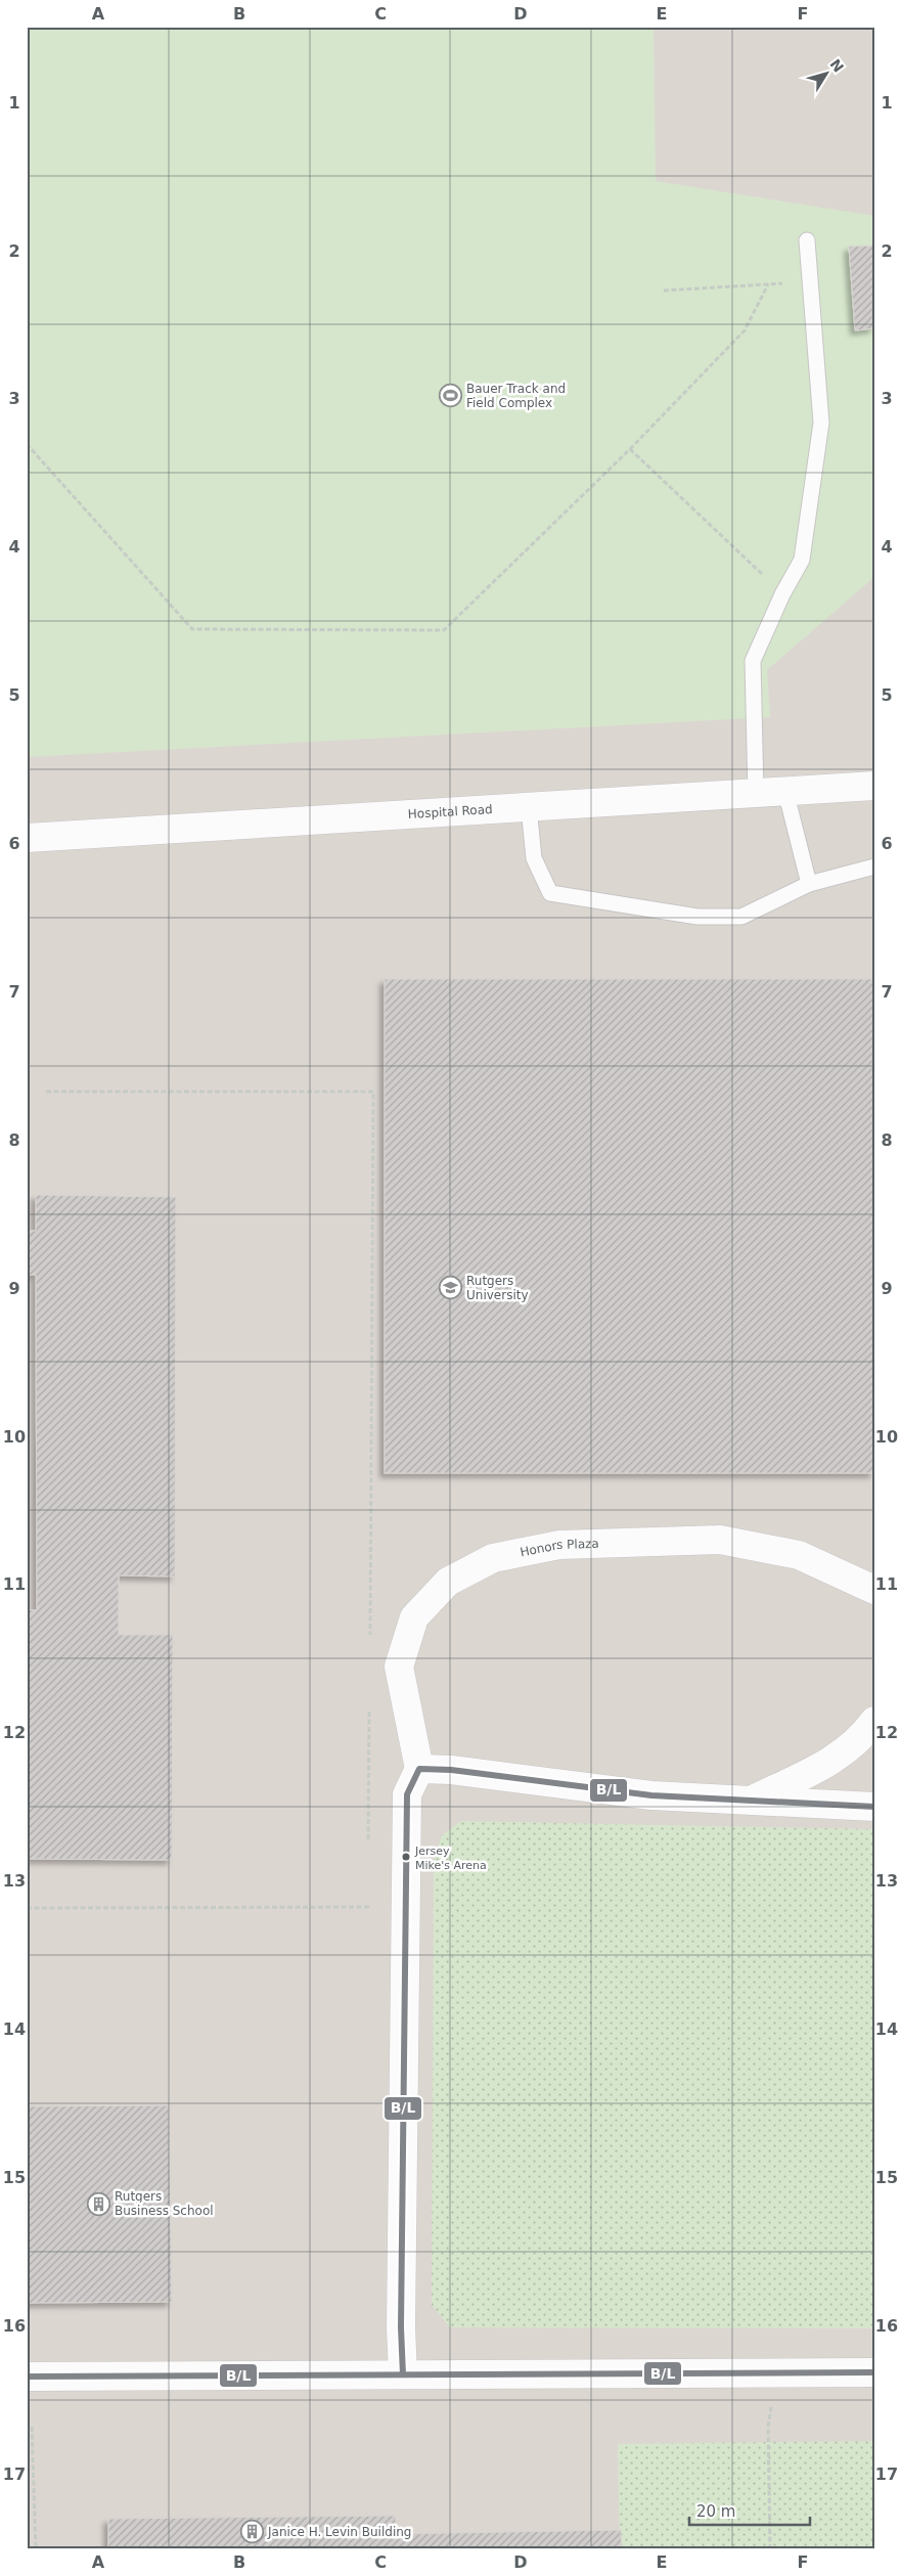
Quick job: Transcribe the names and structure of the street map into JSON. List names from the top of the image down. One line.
{"streets":{"street":["Hospital Road","Honors Plaza"]},"places":{"sports":["Bauer Track and Field Complex"],"school or university":["Rutgers University"],"other":["Jersey Mike's Arena"],"building":["Rutgers Business School","Janice H. Levin Building"]},"lines":["transit line B/L"],"scale_bar":"20 m","north":"top right","grid":{"columns":["A","B","C","D","E","F"],"rows":["1","2","3","4","5","6","7","8","9","10","11","12","13","14","15","16","17"]}}
